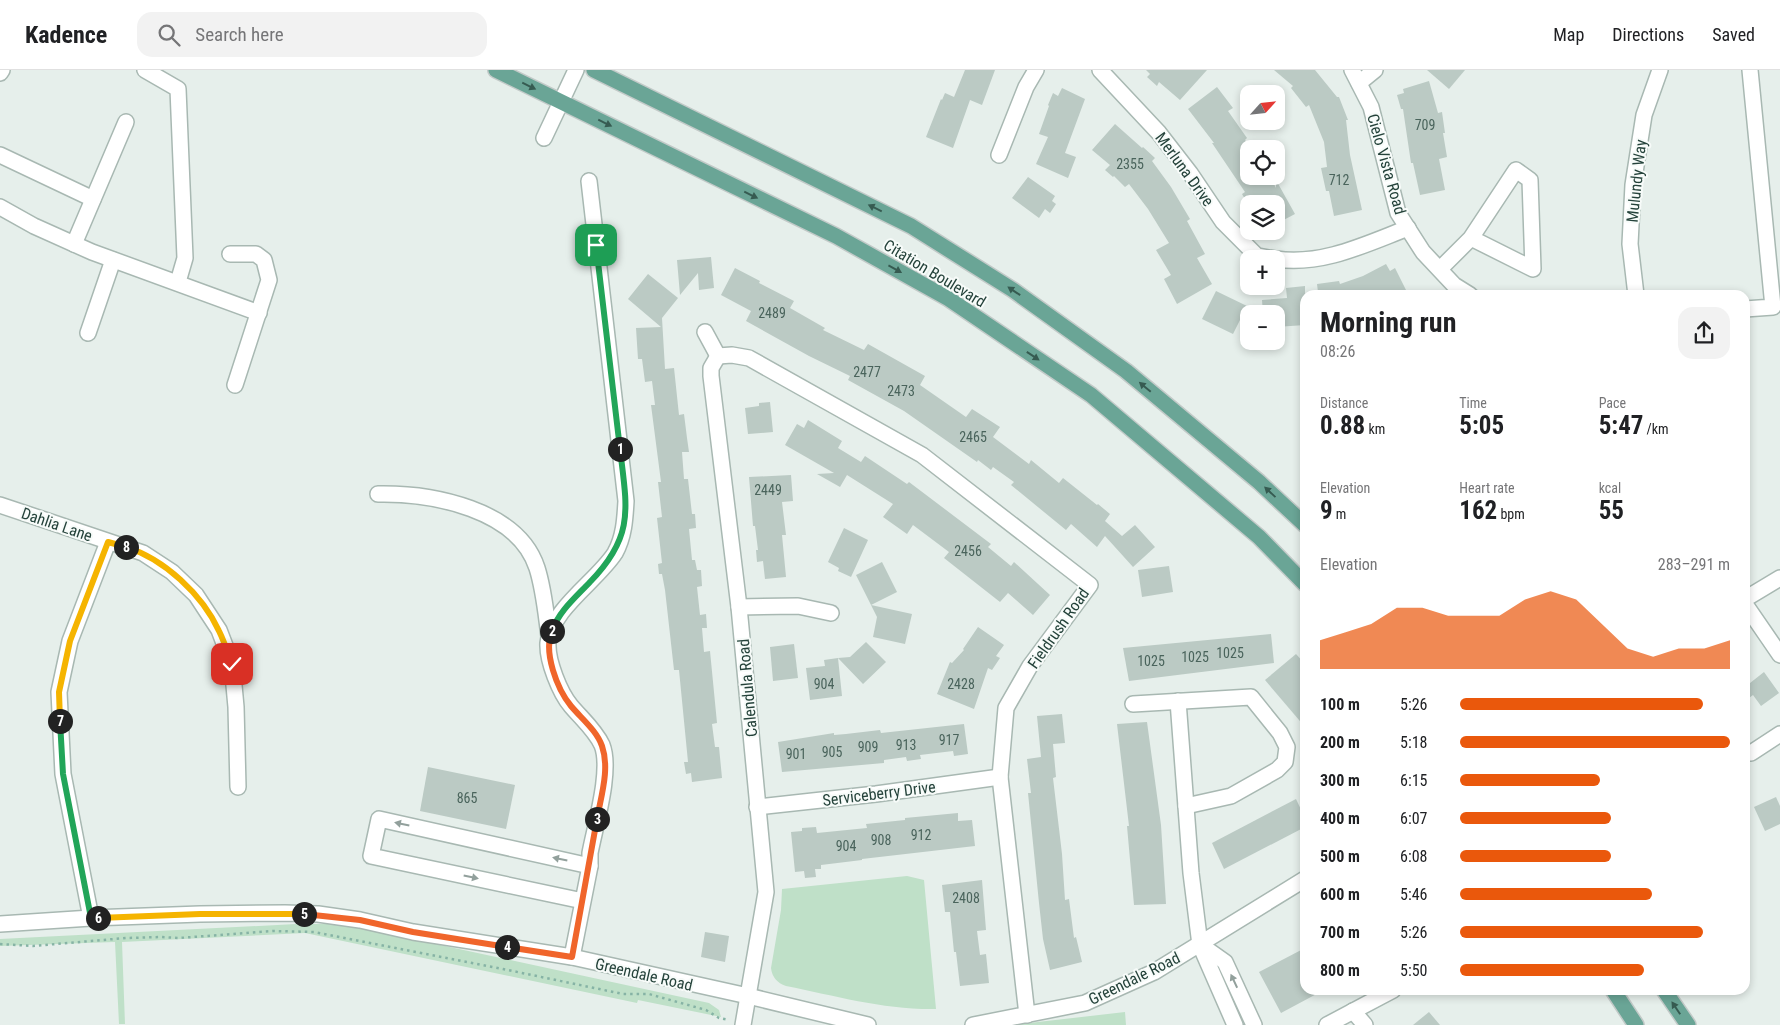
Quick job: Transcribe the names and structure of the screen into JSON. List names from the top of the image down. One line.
{"streets":{"main road":["Citation Boulevard"],"street":["Cielo Vista Road","Merluna Drive","Mulundy Way","Dahlia Lane","Fieldrush Road","Calendula Road","Serviceberry Drive","Greendale Road"]},"crossings":[["Cielo Vista Road","Merluna Drive"],["Fieldrush Road","Calendula Road"],["Fieldrush Road","Serviceberry Drive"],["Fieldrush Road","Greendale Road"],["Calendula Road","Serviceberry Drive"],["Calendula Road","Greendale Road"]],"house_numbers":["709","2355","712","2489","2477","2473","2465","2449","2456","1025","1025","1025","904","2428","917","913","909","905","901","865","912","908","904","2408"],"north":"top right","page":{"header":"Kadence","search":"Search here","nav":["Map","Directions","Saved"],"map_buttons":["+","−"],"heading":["Morning run","08:26"],"stats":[["Distance","0.88 km"],["Time","5:05"],["Pace","5:47 /km"],["Elevation","9 m"],["Heart rate","162 bpm"],["kcal","55"]],"pins":["1","8","2","7","3","5","6","4"],"chart":["Elevation","283–291 m"],"list":[{"name":"100 m","note":"5:26"},{"name":"200 m","note":"5:18"},{"name":"300 m","note":"6:15"},{"name":"400 m","note":"6:07"},{"name":"500 m","note":"6:08"},{"name":"600 m","note":"5:46"},{"name":"700 m","note":"5:26"},{"name":"800 m","note":"5:50"}]}}
